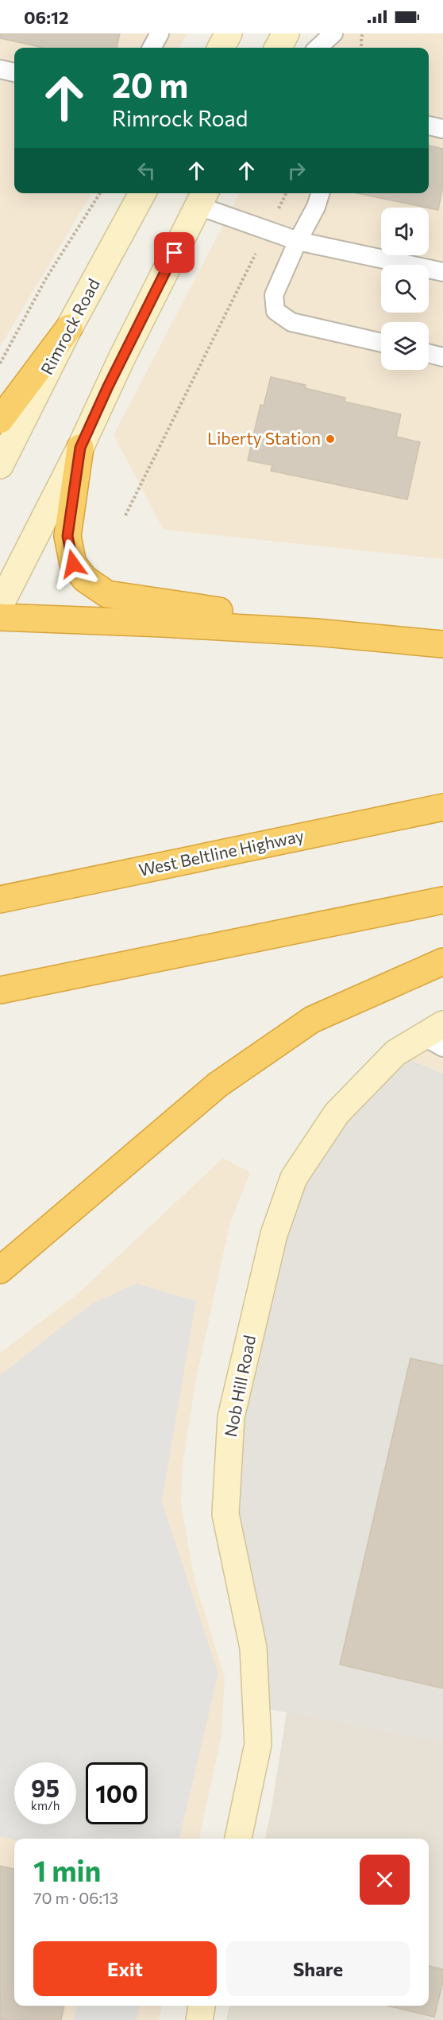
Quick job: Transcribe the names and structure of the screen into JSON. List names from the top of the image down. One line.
{"streets":{"highway":["West Beltline Highway"],"street":["Rimrock Road","Nob Hill Road"]},"places":["Liberty Station"],"page":{"status":"06:12","turn":["20 m","Rimrock Road"],"speed":"95 km/h","limit":"100","heading":["1 min","70 m · 06:13"],"buttons":["Exit","Share"]}}
